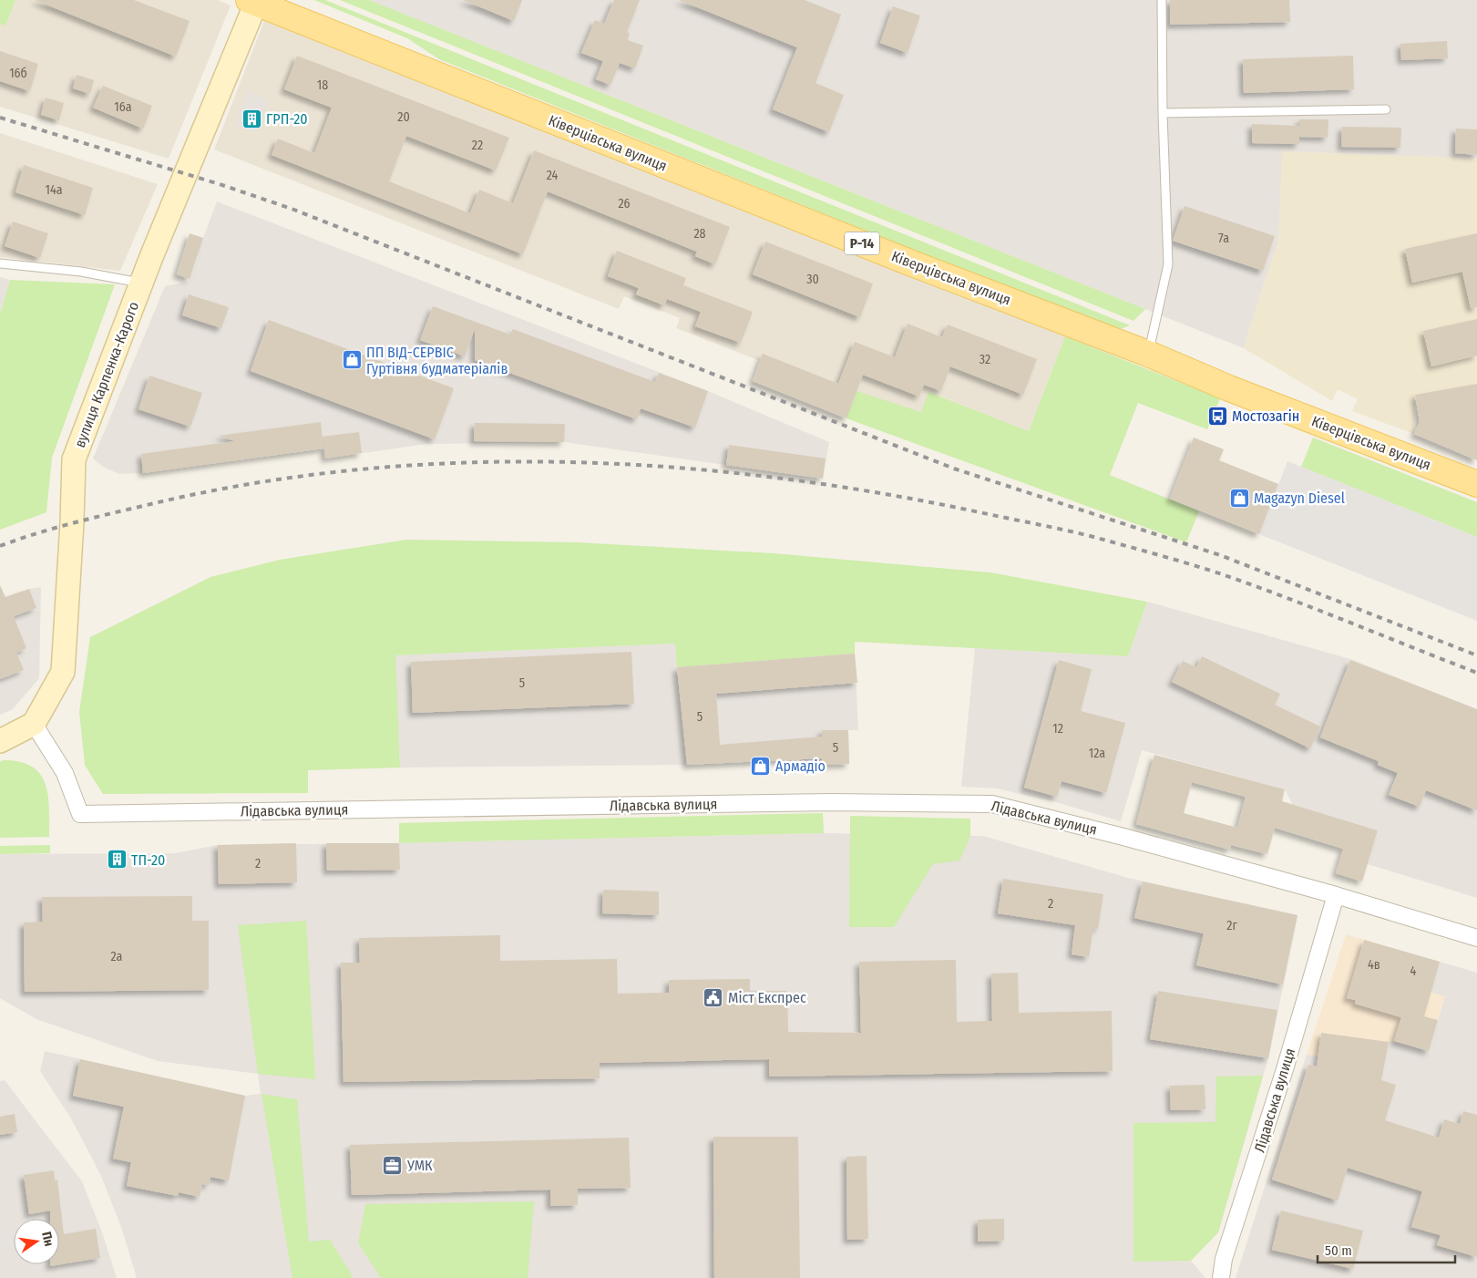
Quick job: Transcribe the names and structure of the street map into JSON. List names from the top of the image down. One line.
{"streets":{"main road":["Ківерцівська вулиця","Р-14","вулиця Карпенка-Карого"],"street":["Лідавська вулиця"]},"crossings":[["Ківерцівська вулиця","вулиця Карпенка-Карого"],["вулиця Карпенка-Карого","Лідавська вулиця"]],"places":{"building":["ГРП-20","ТП-20"],"shop":["ПП ВІД-СЕРВІС Гуртівня будматеріалів","Magazyn Diesel","Армадіо"],"bus stop":["Мостозагін"],"public building":["Міст Експрес"],"office":["УМК"]},"house_numbers":["16б","18","16а","20","22","24","14а","26","28","7а","30","32","5","5","12","5","12а","2","2","2г","2а","4в","4"],"scale_bar":"50 m","north":"right"}
